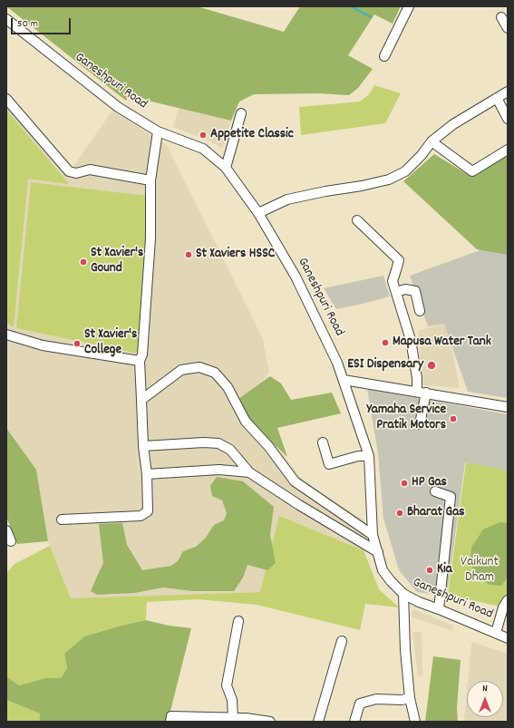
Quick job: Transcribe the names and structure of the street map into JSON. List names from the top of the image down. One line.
{"streets":{"street":["Ganeshpuri Road"]},"parks":["Vaikunt Dham"],"places":["Appetite Classic","St Xaviers HSSC","St Xavier's Gound","Mapusa Water Tank","St Xavier's College","ESI Dispensary","Yamaha Service Pratik Motors","HP Gas","Bharat Gas","Kia"],"scale_bar":"50 m","north":"top"}
